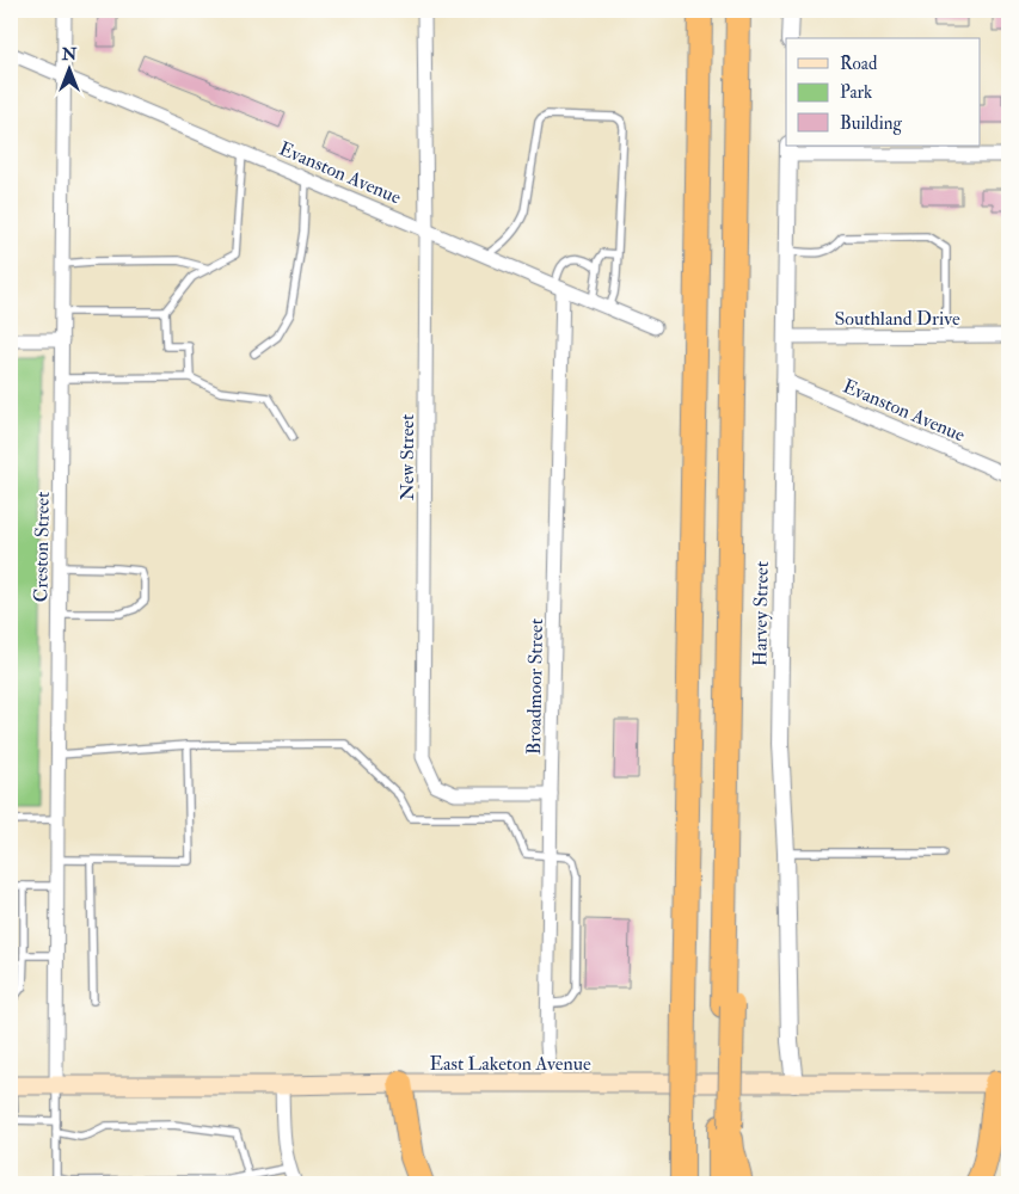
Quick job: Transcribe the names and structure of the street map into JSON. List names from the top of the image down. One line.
{"streets":{"main road":["East Laketon Avenue"],"street":["Evanston Avenue","Southland Drive","New Street","Creston Street","Harvey Street","Broadmoor Street"]},"crossings":[["Evanston Avenue","New Street"],["Evanston Avenue","Creston Street"],["Evanston Avenue","Harvey Street"],["Evanston Avenue","Broadmoor Street"],["Southland Drive","Harvey Street"],["New Street","Broadmoor Street"],["Creston Street","East Laketon Avenue"],["Harvey Street","East Laketon Avenue"],["Broadmoor Street","East Laketon Avenue"]],"legend":["Road","Park","Building"],"north":"top"}
